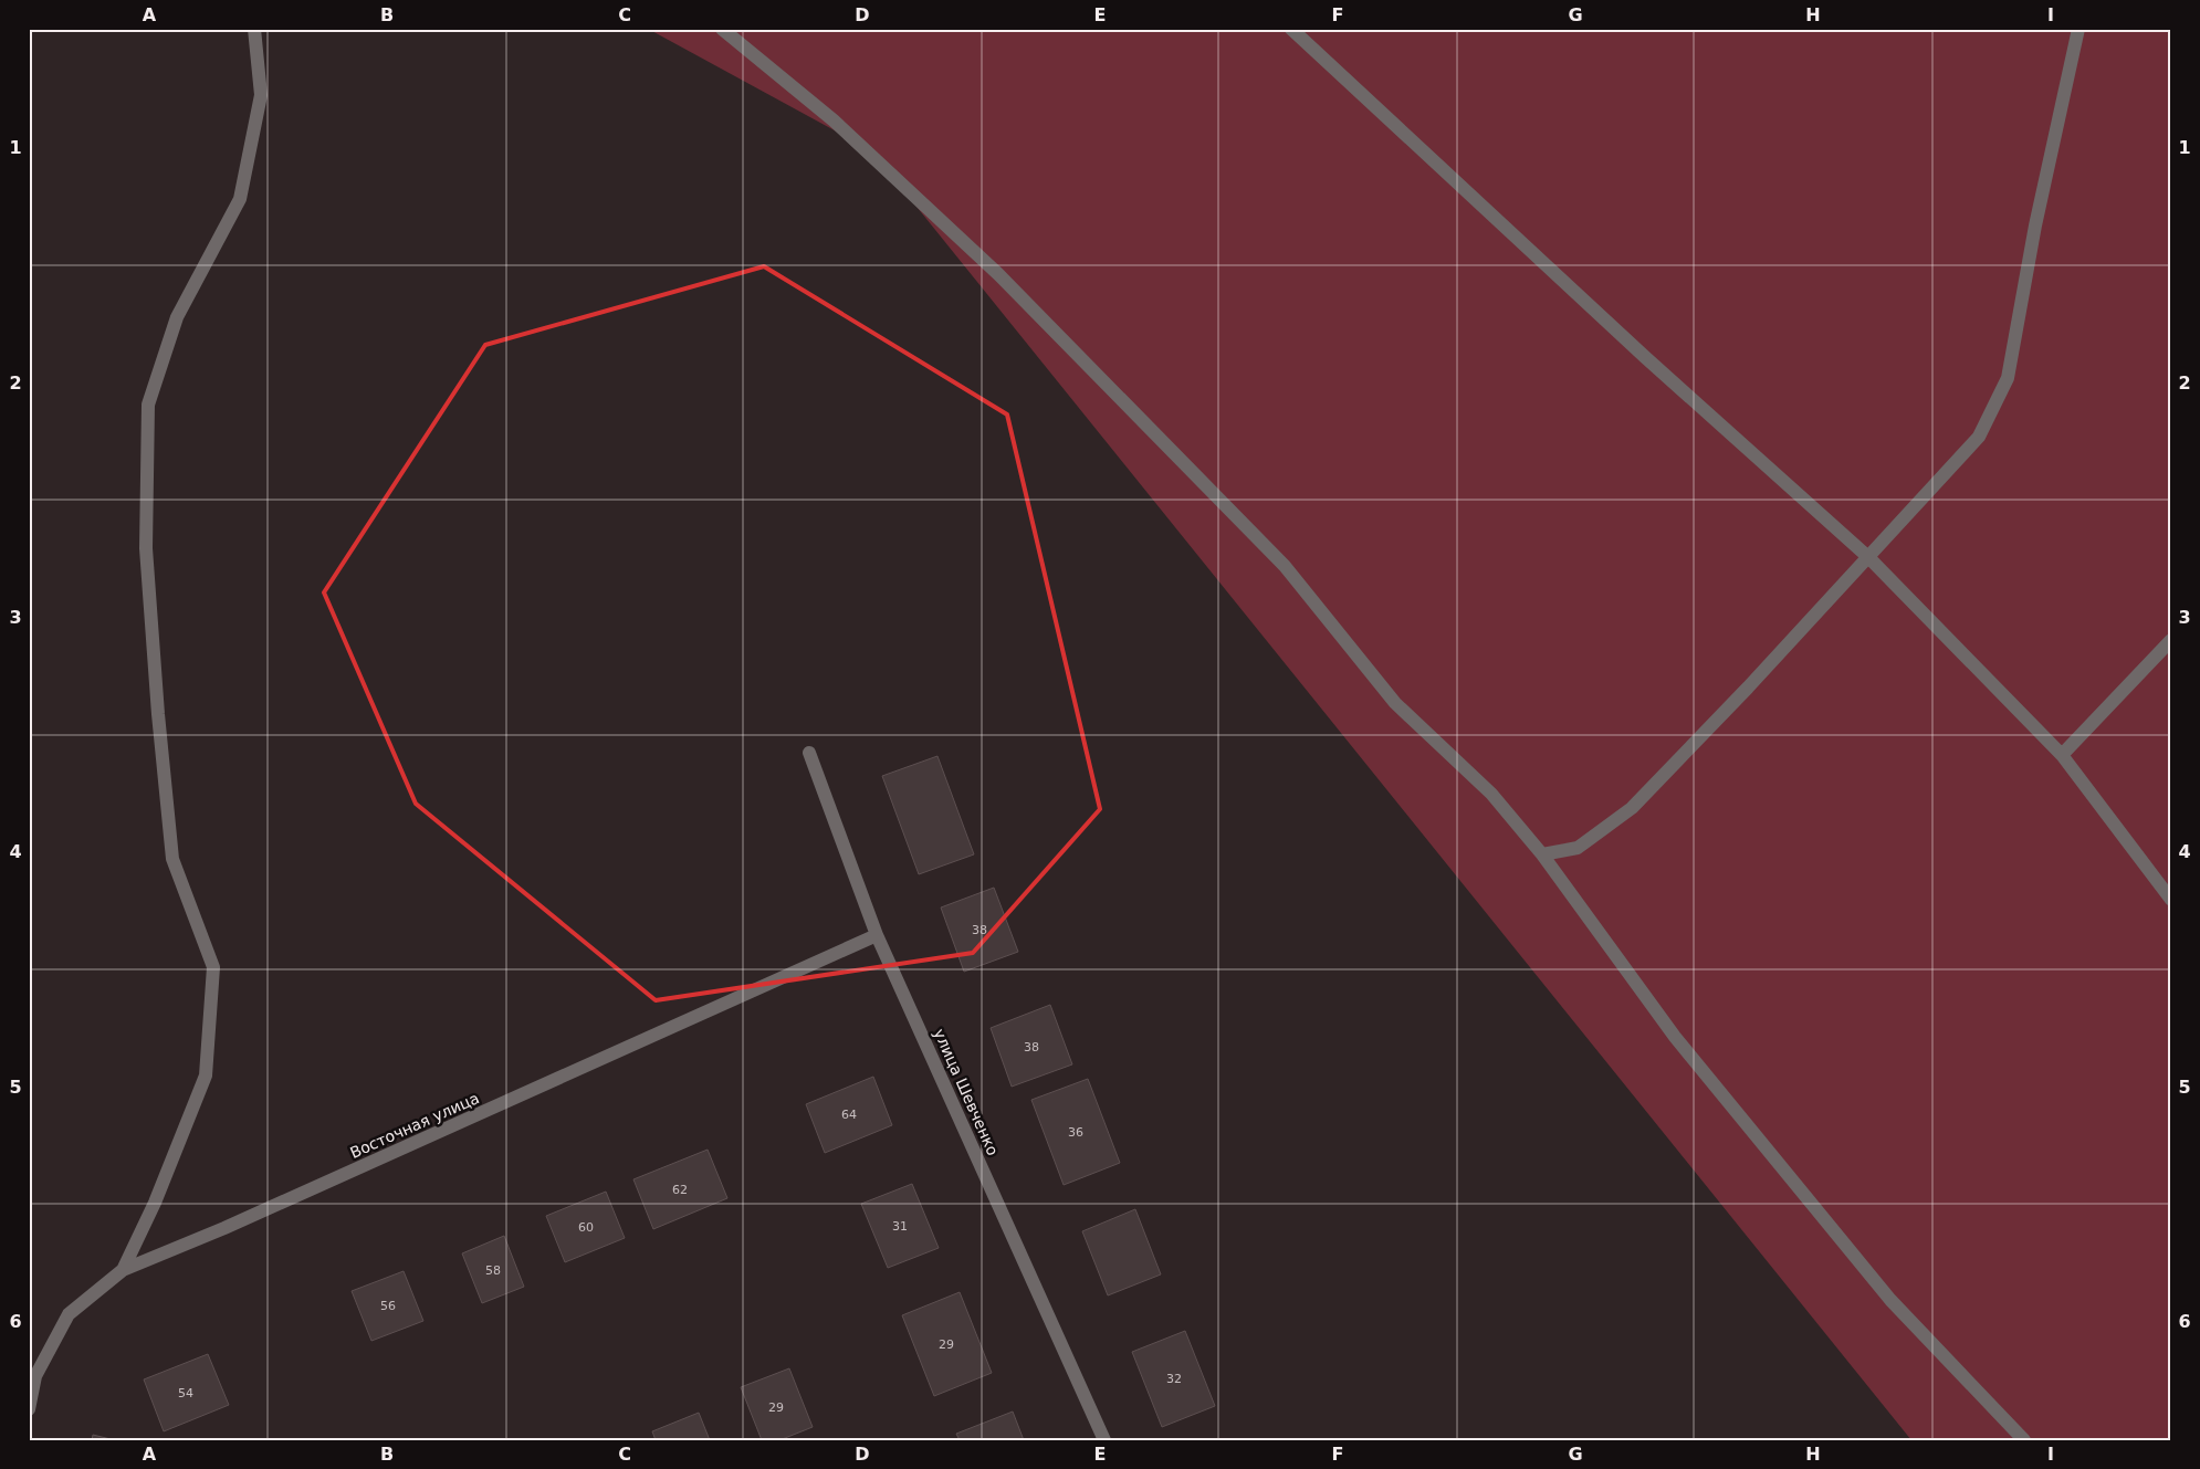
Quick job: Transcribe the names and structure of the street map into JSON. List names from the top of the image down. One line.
{"streets":{"street":["улица Шевченко","Восточная улица"]},"crossings":[["улица Шевченко","Восточная улица"]],"house_numbers":["38","38","64","36","62","31","60","58","56","29","32","54","29"],"grid":{"columns":["A","B","C","D","E","F","G","H","I"],"rows":["1","2","3","4","5","6"]}}
